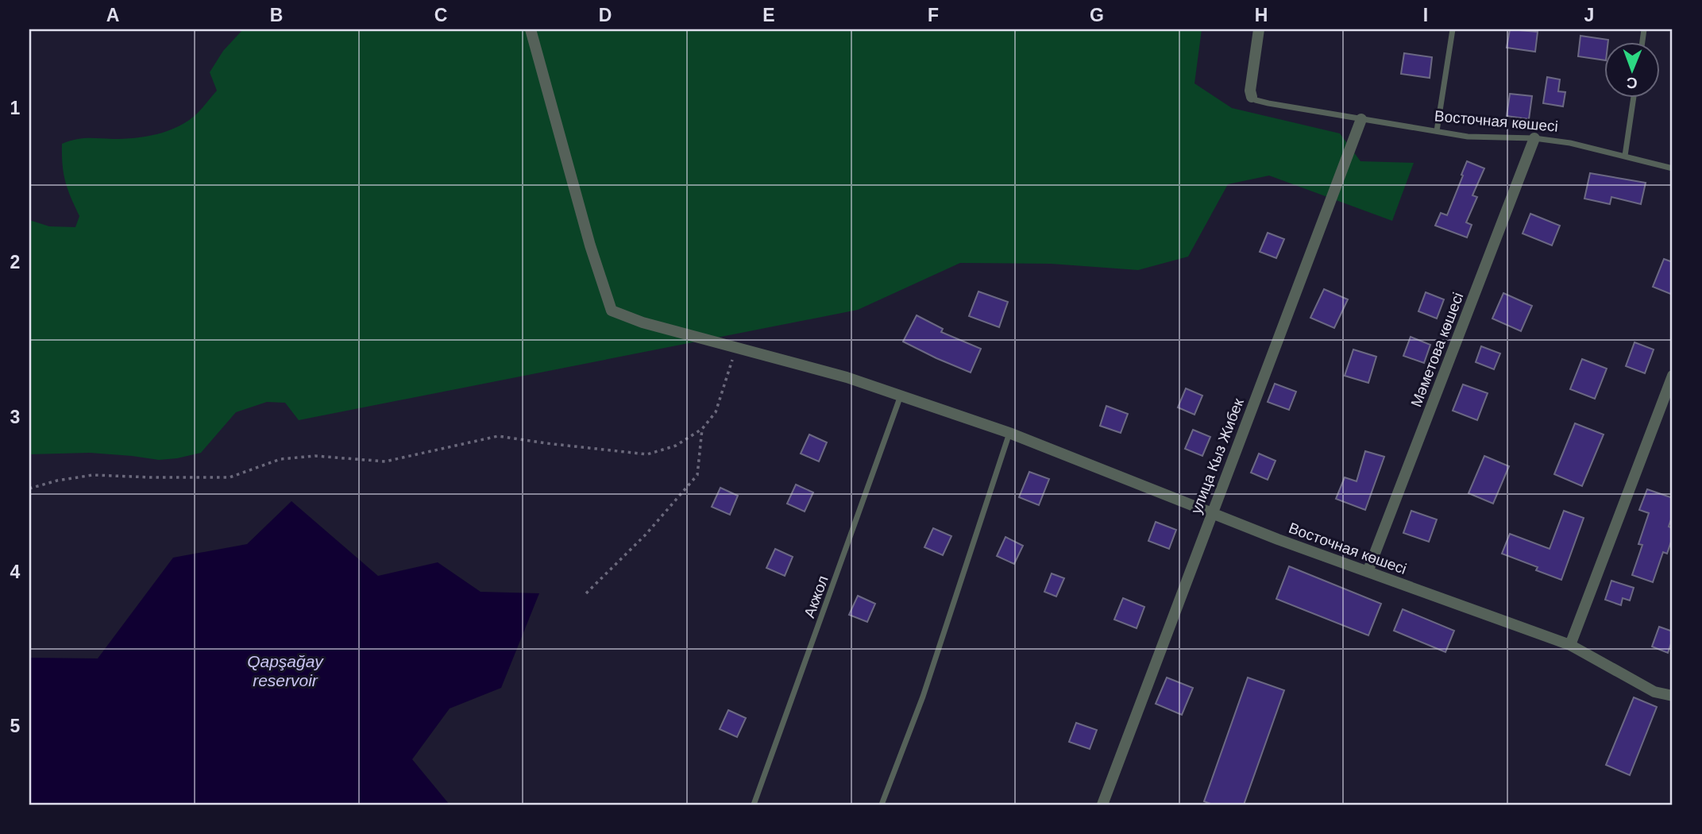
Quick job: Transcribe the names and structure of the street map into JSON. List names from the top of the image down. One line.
{"streets":{"street":["Восточная көшесі","Мәметова көшесі","улица Кыз Жибек"],"lane":["Акжол"]},"crossings":[["Восточная көшесі","Мәметова көшесі"],["Восточная көшесі","улица Кыз Жибек"],["Восточная көшесі","Акжол"]],"water":["Qapşağay reservoir"],"north":"bottom","grid":{"columns":["A","B","C","D","E","F","G","H","I","J"],"rows":["1","2","3","4","5"]}}
